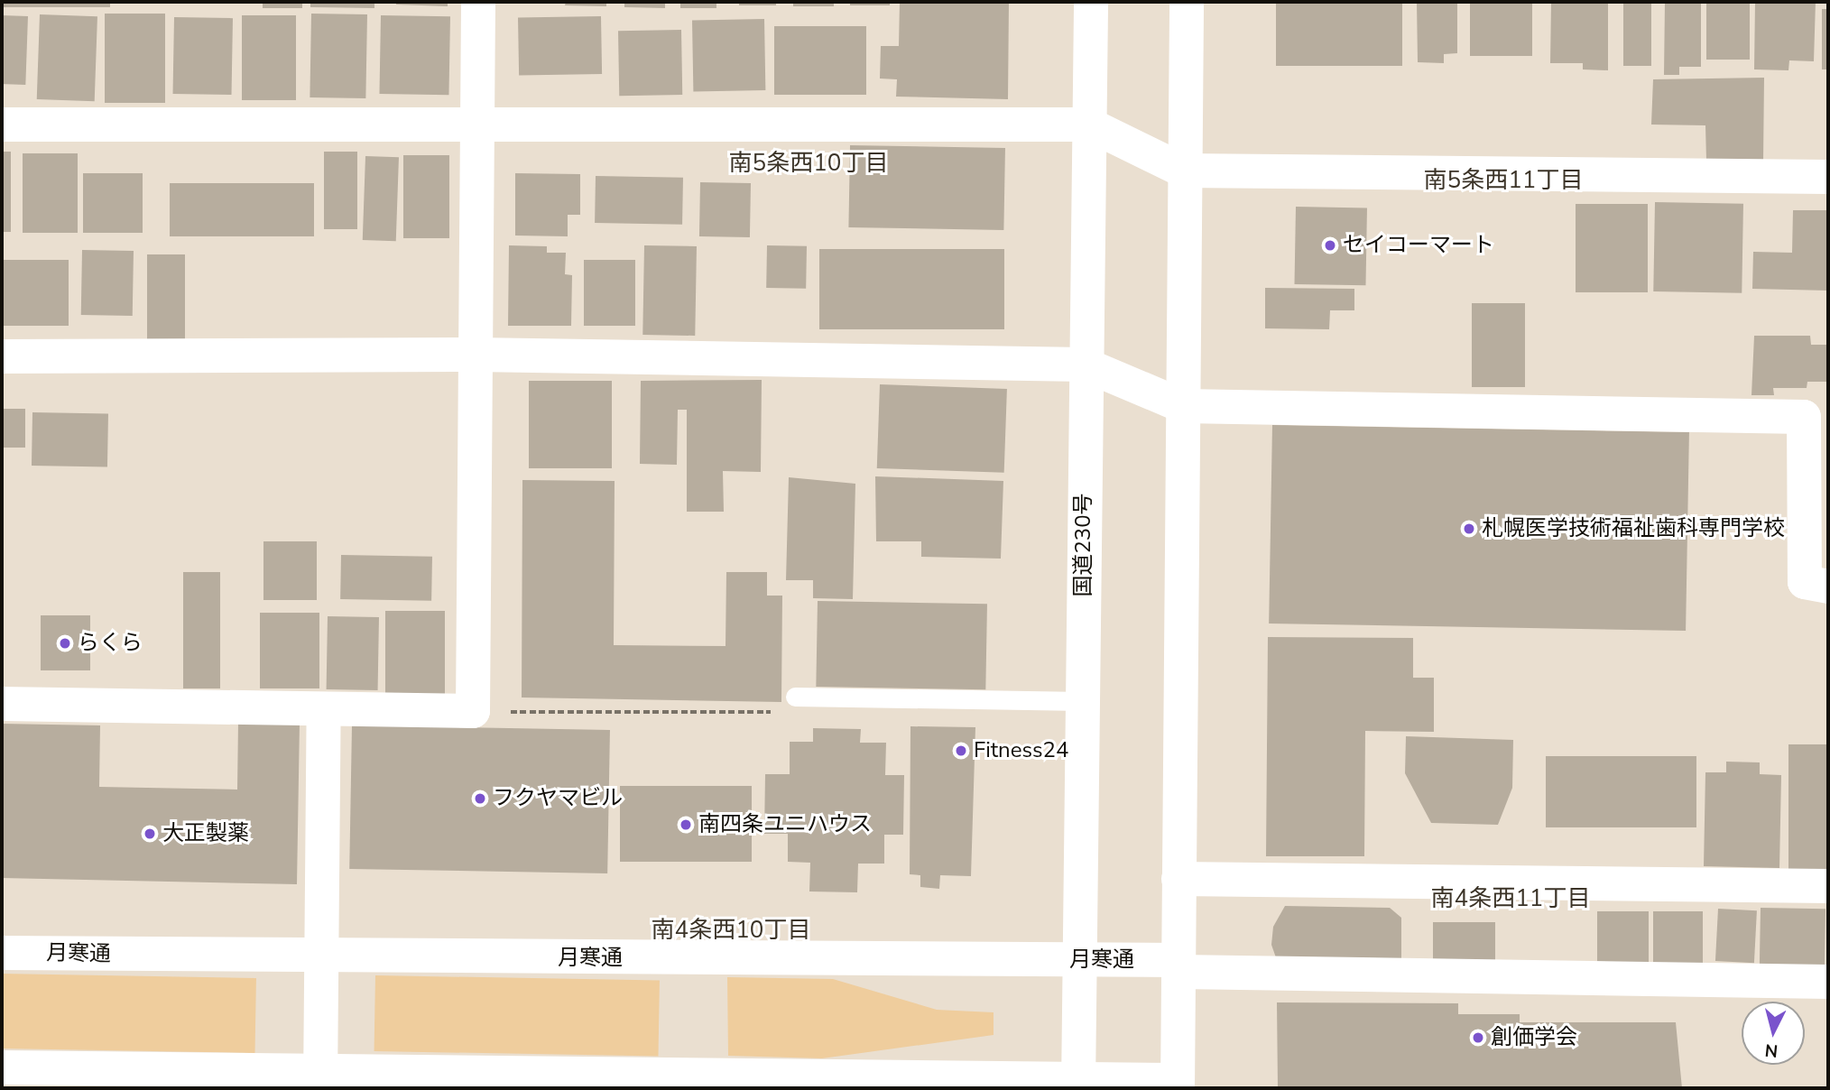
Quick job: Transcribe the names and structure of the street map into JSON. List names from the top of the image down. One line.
{"streets":{"main road":["国道230号","月寒通"]},"crossings":[["国道230号","月寒通"]],"districts":["南5条西10丁目","南5条西11丁目","南4条西11丁目","南4条西10丁目"],"places":["セイコーマート","札幌医学技術福祉歯科専門学校","らくら","Fitness24","フクヤマビル","南四条ユニハウス","大正製薬","創価学会"],"north":"bottom"}
